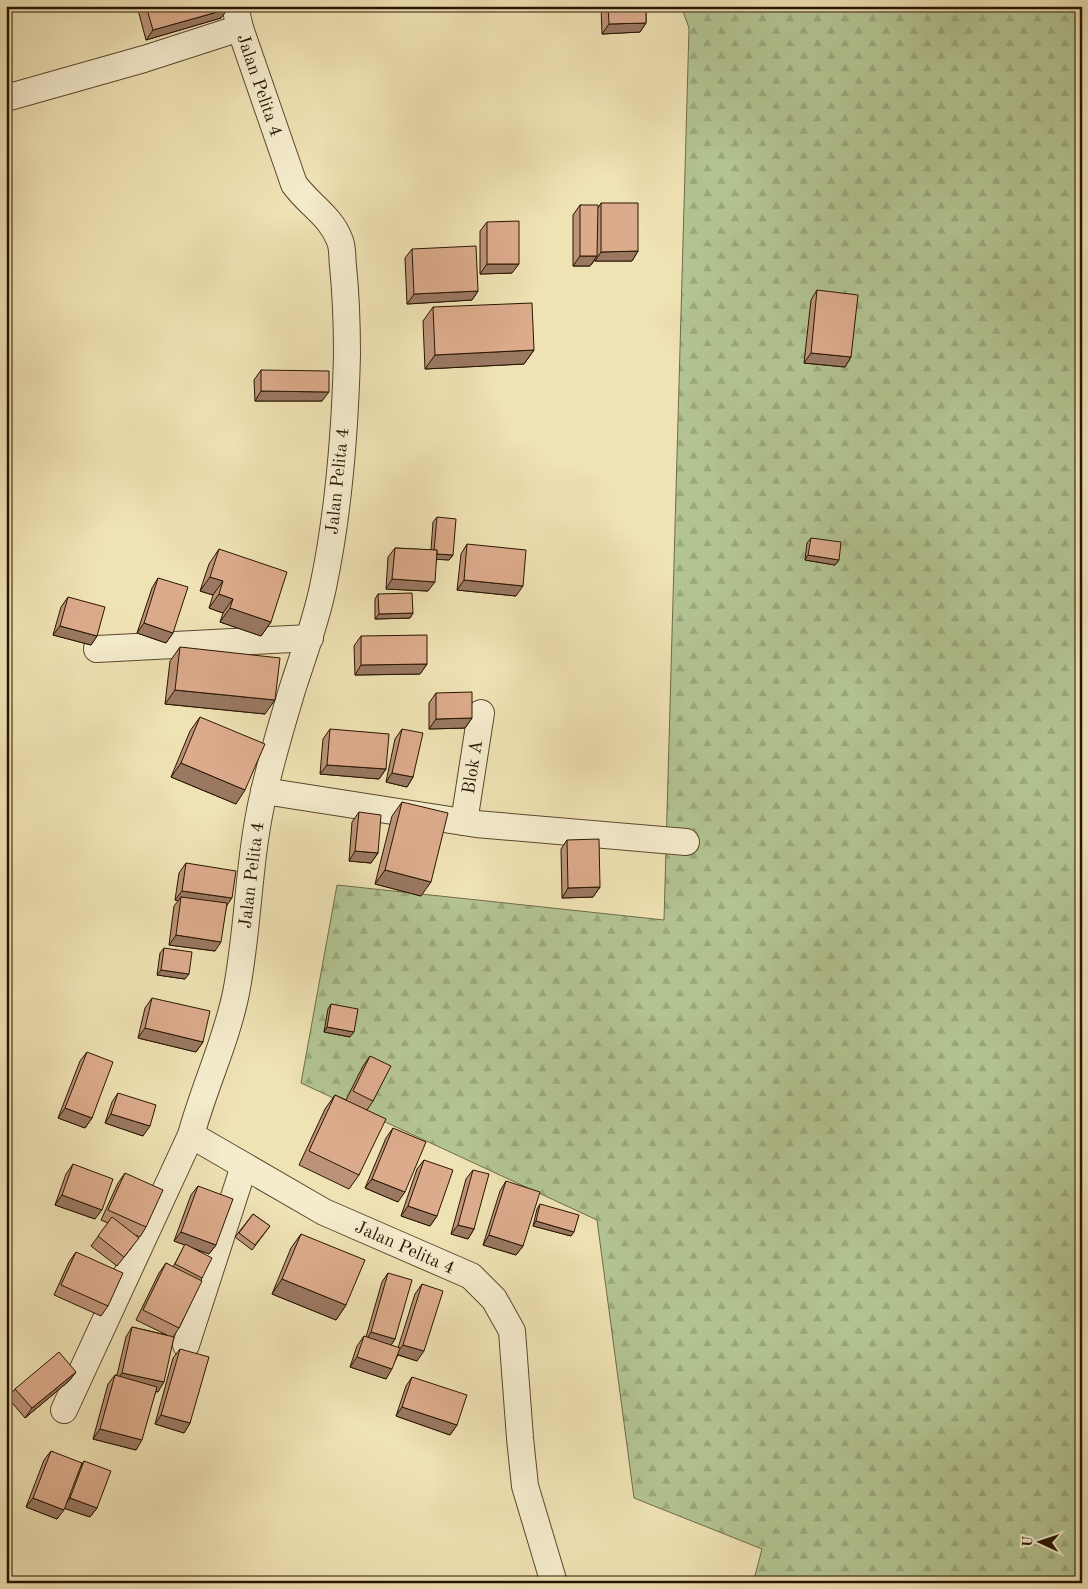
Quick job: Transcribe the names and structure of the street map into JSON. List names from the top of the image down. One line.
{"streets":{"street":["Jalan Pelita 4","Blok A"]},"north":"left"}
